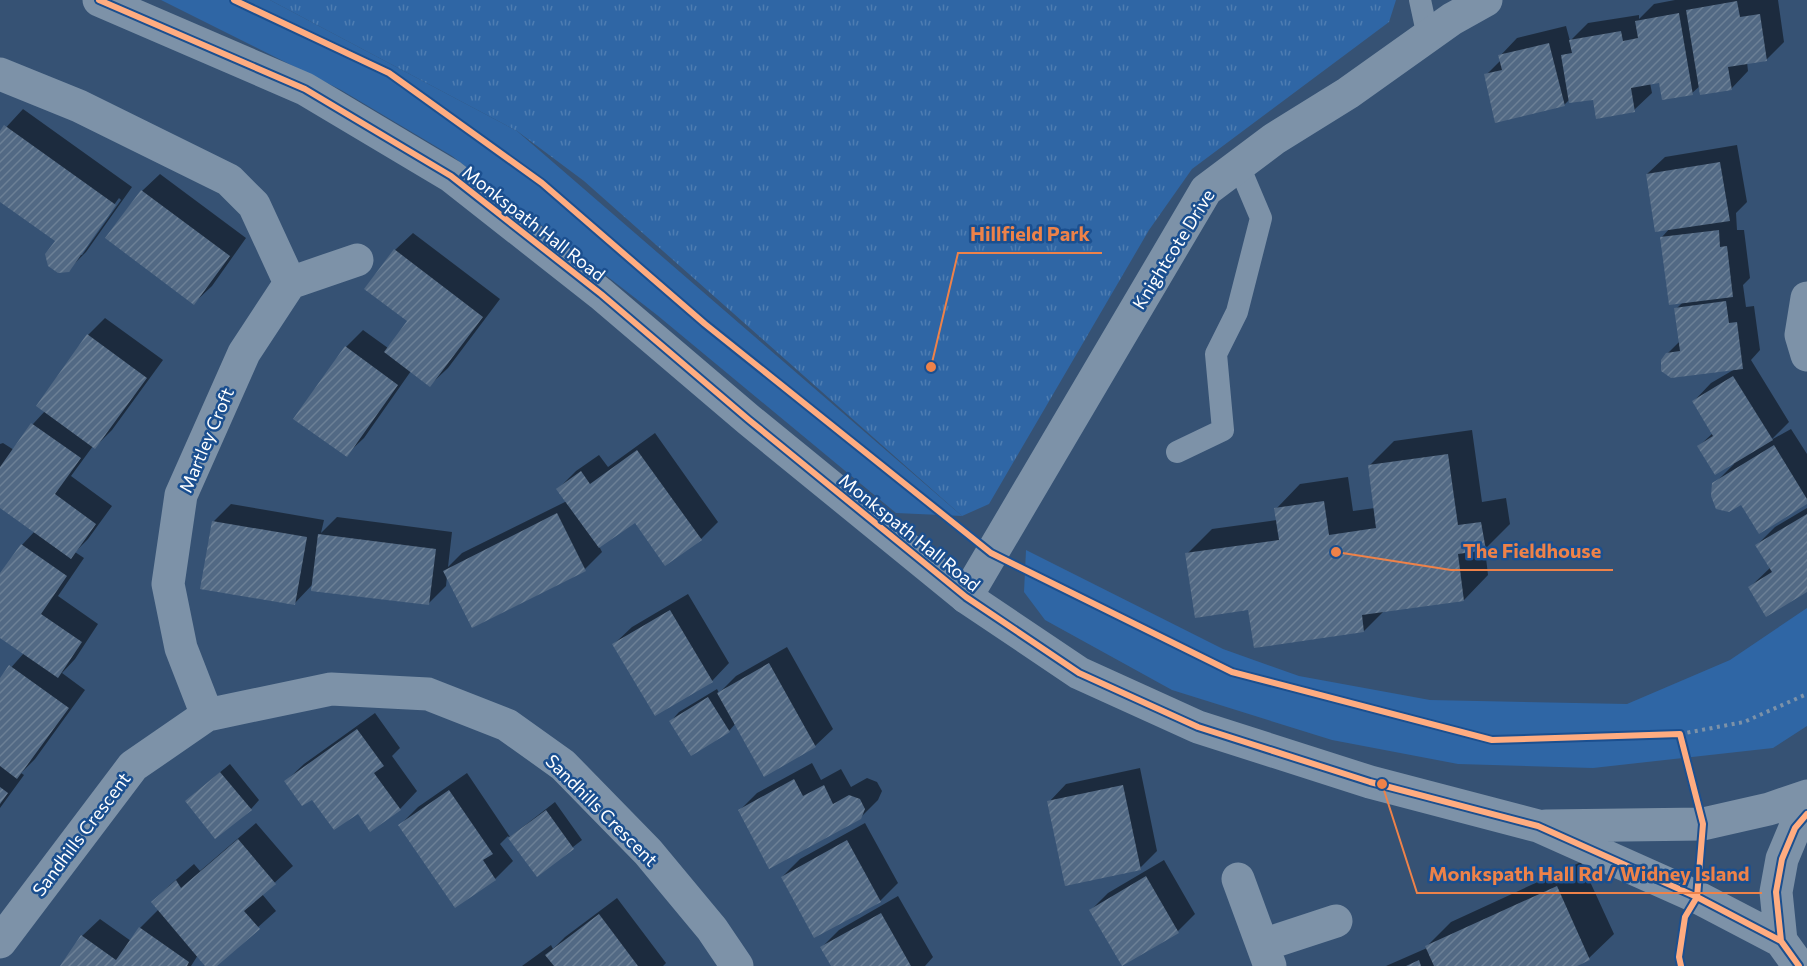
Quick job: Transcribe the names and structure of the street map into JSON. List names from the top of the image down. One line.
{"streets":{"street":["Monkspath Hall Road","Knightcote Drive","Martley Croft","Sandhills Crescent"]},"crossings":[["Monkspath Hall Road","Knightcote Drive"],["Martley Croft","Sandhills Crescent"]],"places":["Hillfield Park","The Fieldhouse","Monkspath Hall Rd / Widney Island"]}
